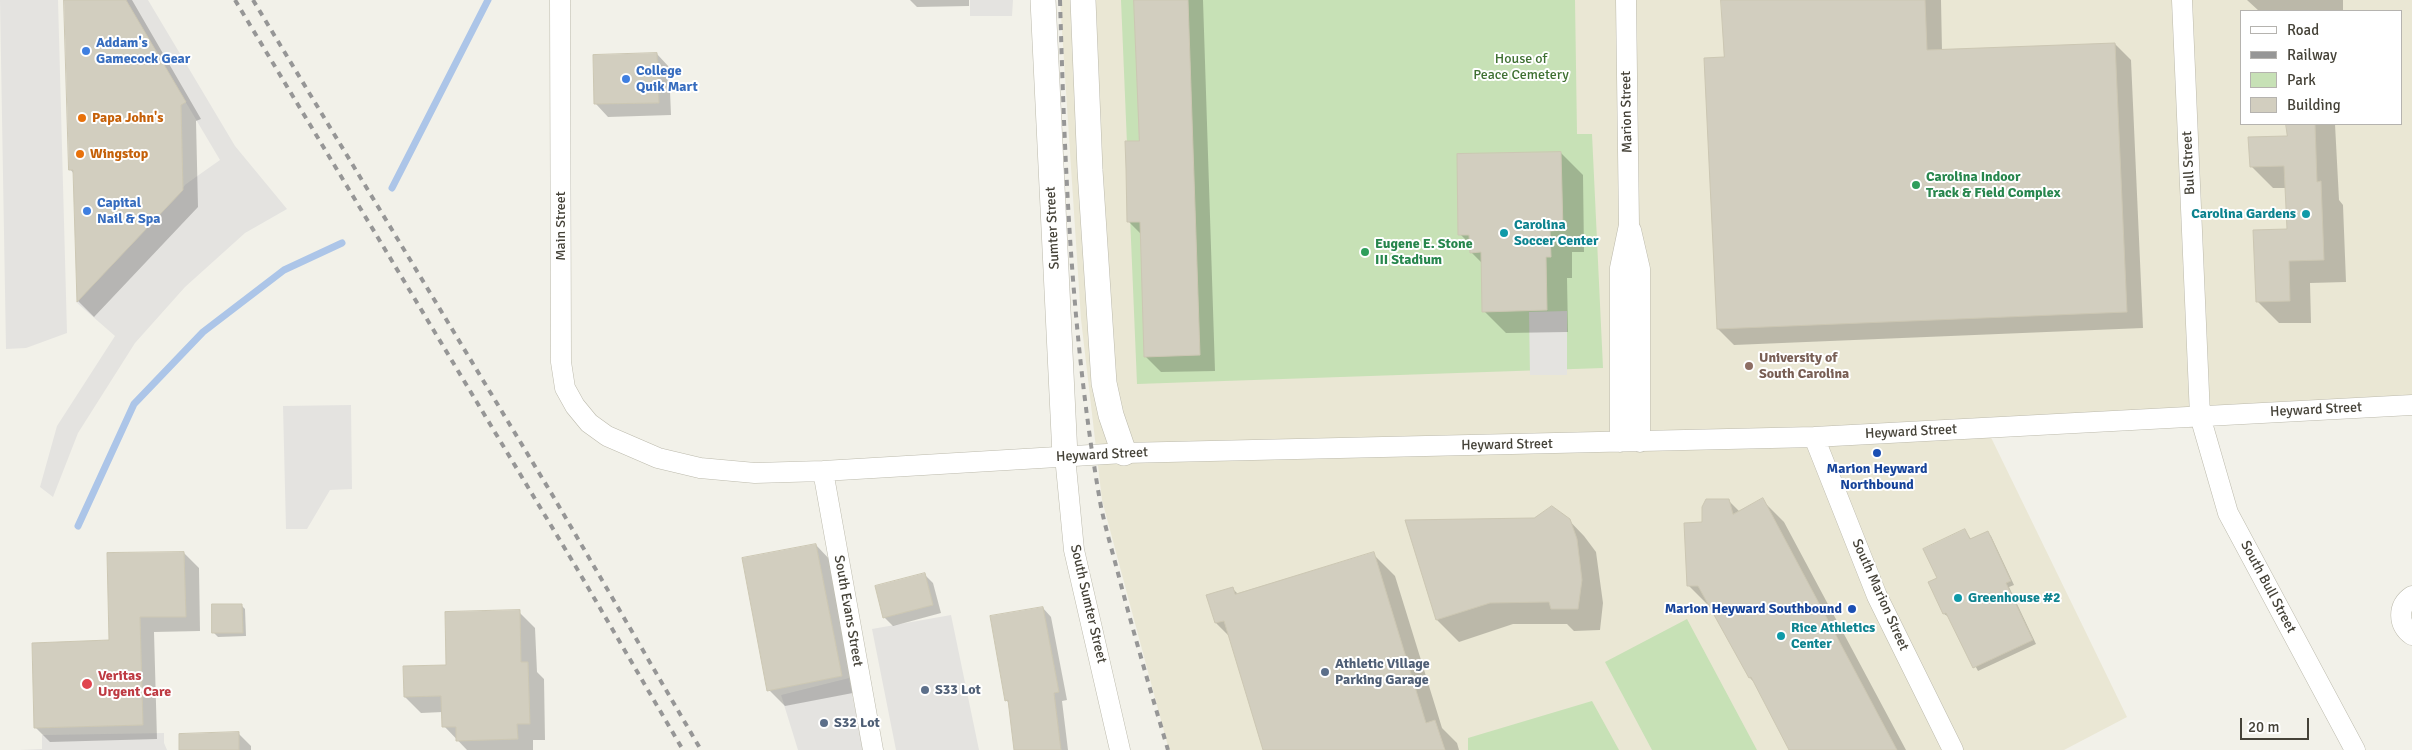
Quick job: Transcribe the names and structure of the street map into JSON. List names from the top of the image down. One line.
{"streets":{"street":["Marion Street","Bull Street","Main Street","Sumter Street","Heyward Street","South Bull Street","South Marion Street","South Sumter Street","South Evans Street"]},"crossings":[["Marion Street","Heyward Street"],["Bull Street","Heyward Street"],["Bull Street","South Bull Street"],["Main Street","Heyward Street"],["Sumter Street","Heyward Street"],["Sumter Street","South Sumter Street"],["Heyward Street","South Bull Street"],["Heyward Street","South Marion Street"],["Heyward Street","South Sumter Street"],["Heyward Street","South Evans Street"]],"parks":["House of Peace Cemetery"],"places":["Addam's Gamecock Gear","College Quik Mart","Papa John's","Wingstop","Carolina Indoor Track & Field Complex","Capital Nail & Spa","Carolina Gardens","Carolina Soccer Center","Eugene E. Stone III Stadium","University of South Carolina","Marion Heyward Northbound","Greenhouse #2","Marion Heyward Southbound","Rice Athletics Center","Athletic Village Parking Garage","Veritas Urgent Care","S33 Lot","S32 Lot"],"legend":["Road","Railway","Park","Building"],"scale_bar":"20 m"}
